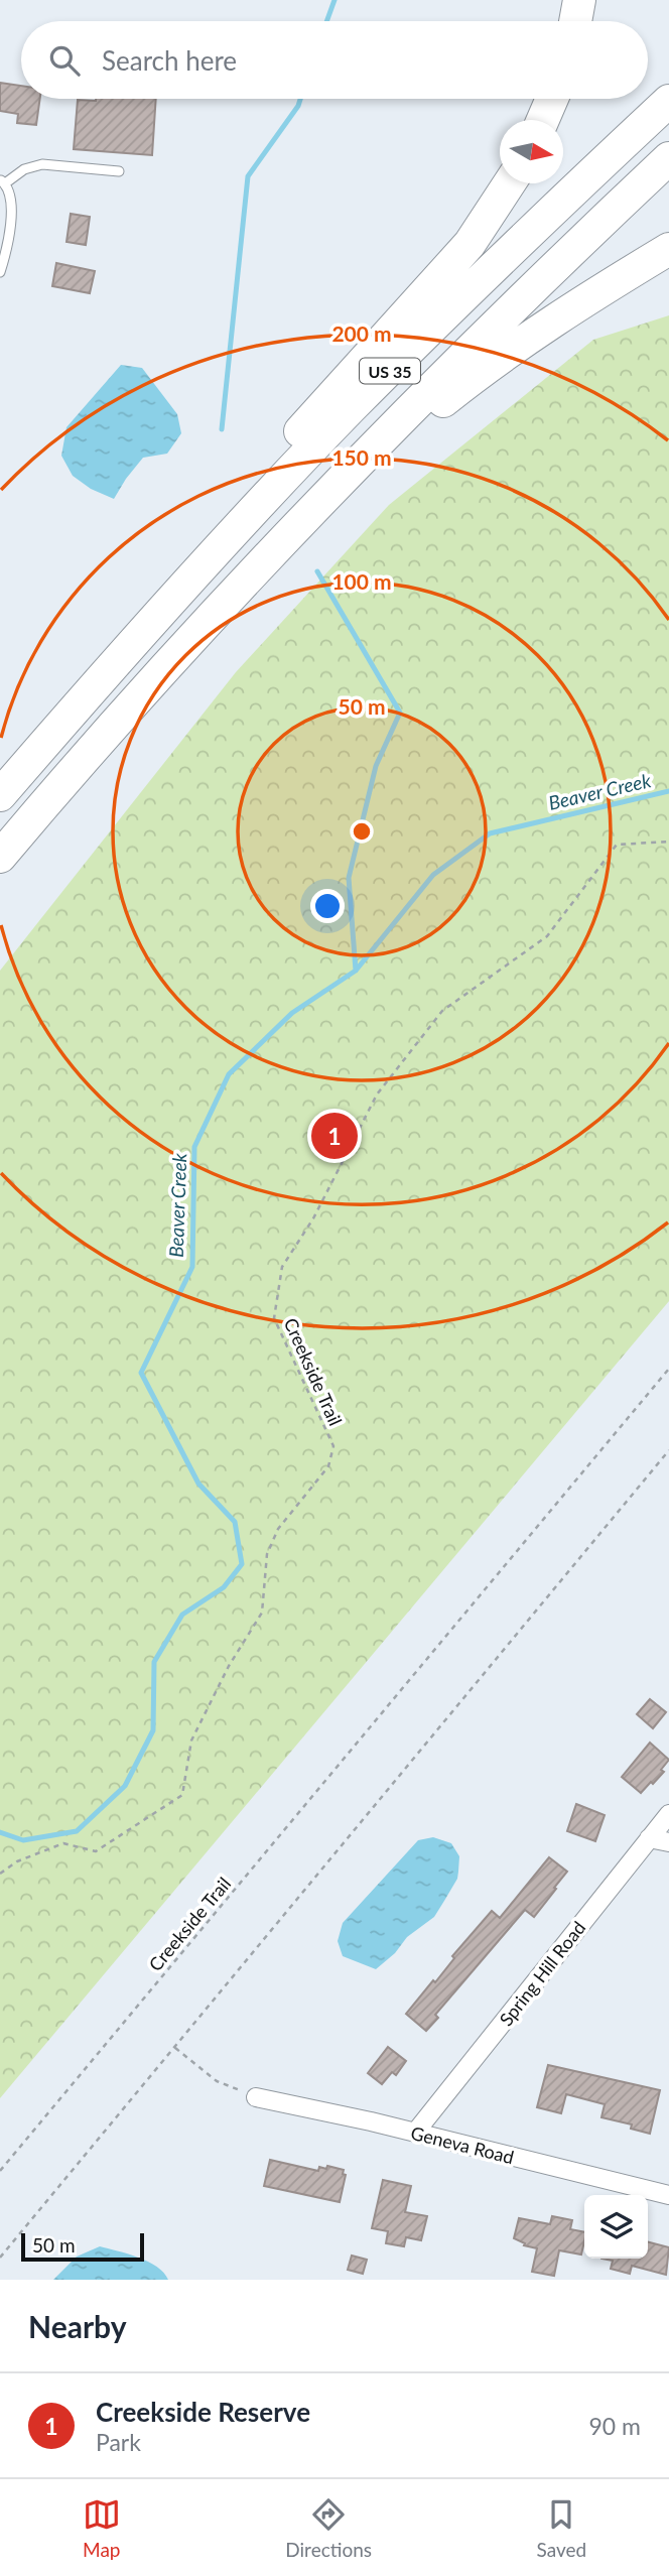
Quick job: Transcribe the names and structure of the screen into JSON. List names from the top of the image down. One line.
{"streets":{"highway":["US 35"],"street":["Spring Hill Road","Geneva Road"],"path":["Creekside Trail"]},"crossings":[["Spring Hill Road","Geneva Road"]],"water":["Beaver Creek"],"scale_bar":"50 m","north":"right","page":{"search":"Search here","pins":"1","scale":"50 m","heading":"Nearby","list":[{"mark":"1","name":"Creekside Reserve","note":"Park","value":"90 m"}],"nav":["Map","Directions","Saved"]},"rings":["200 m","150 m","100 m","50 m"]}
